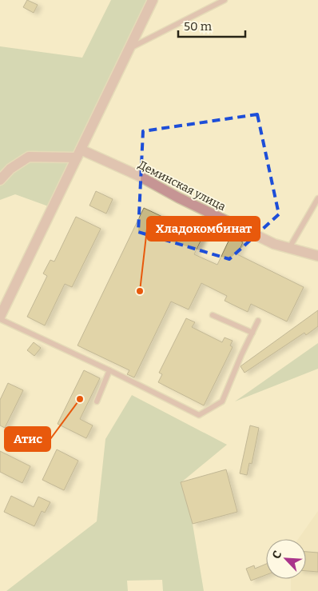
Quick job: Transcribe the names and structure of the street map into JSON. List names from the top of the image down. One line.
{"streets":{"street":["Деминская улица"]},"places":["Хладокомбинат","Атис"],"scale_bar":"50 m","north":"top left"}
